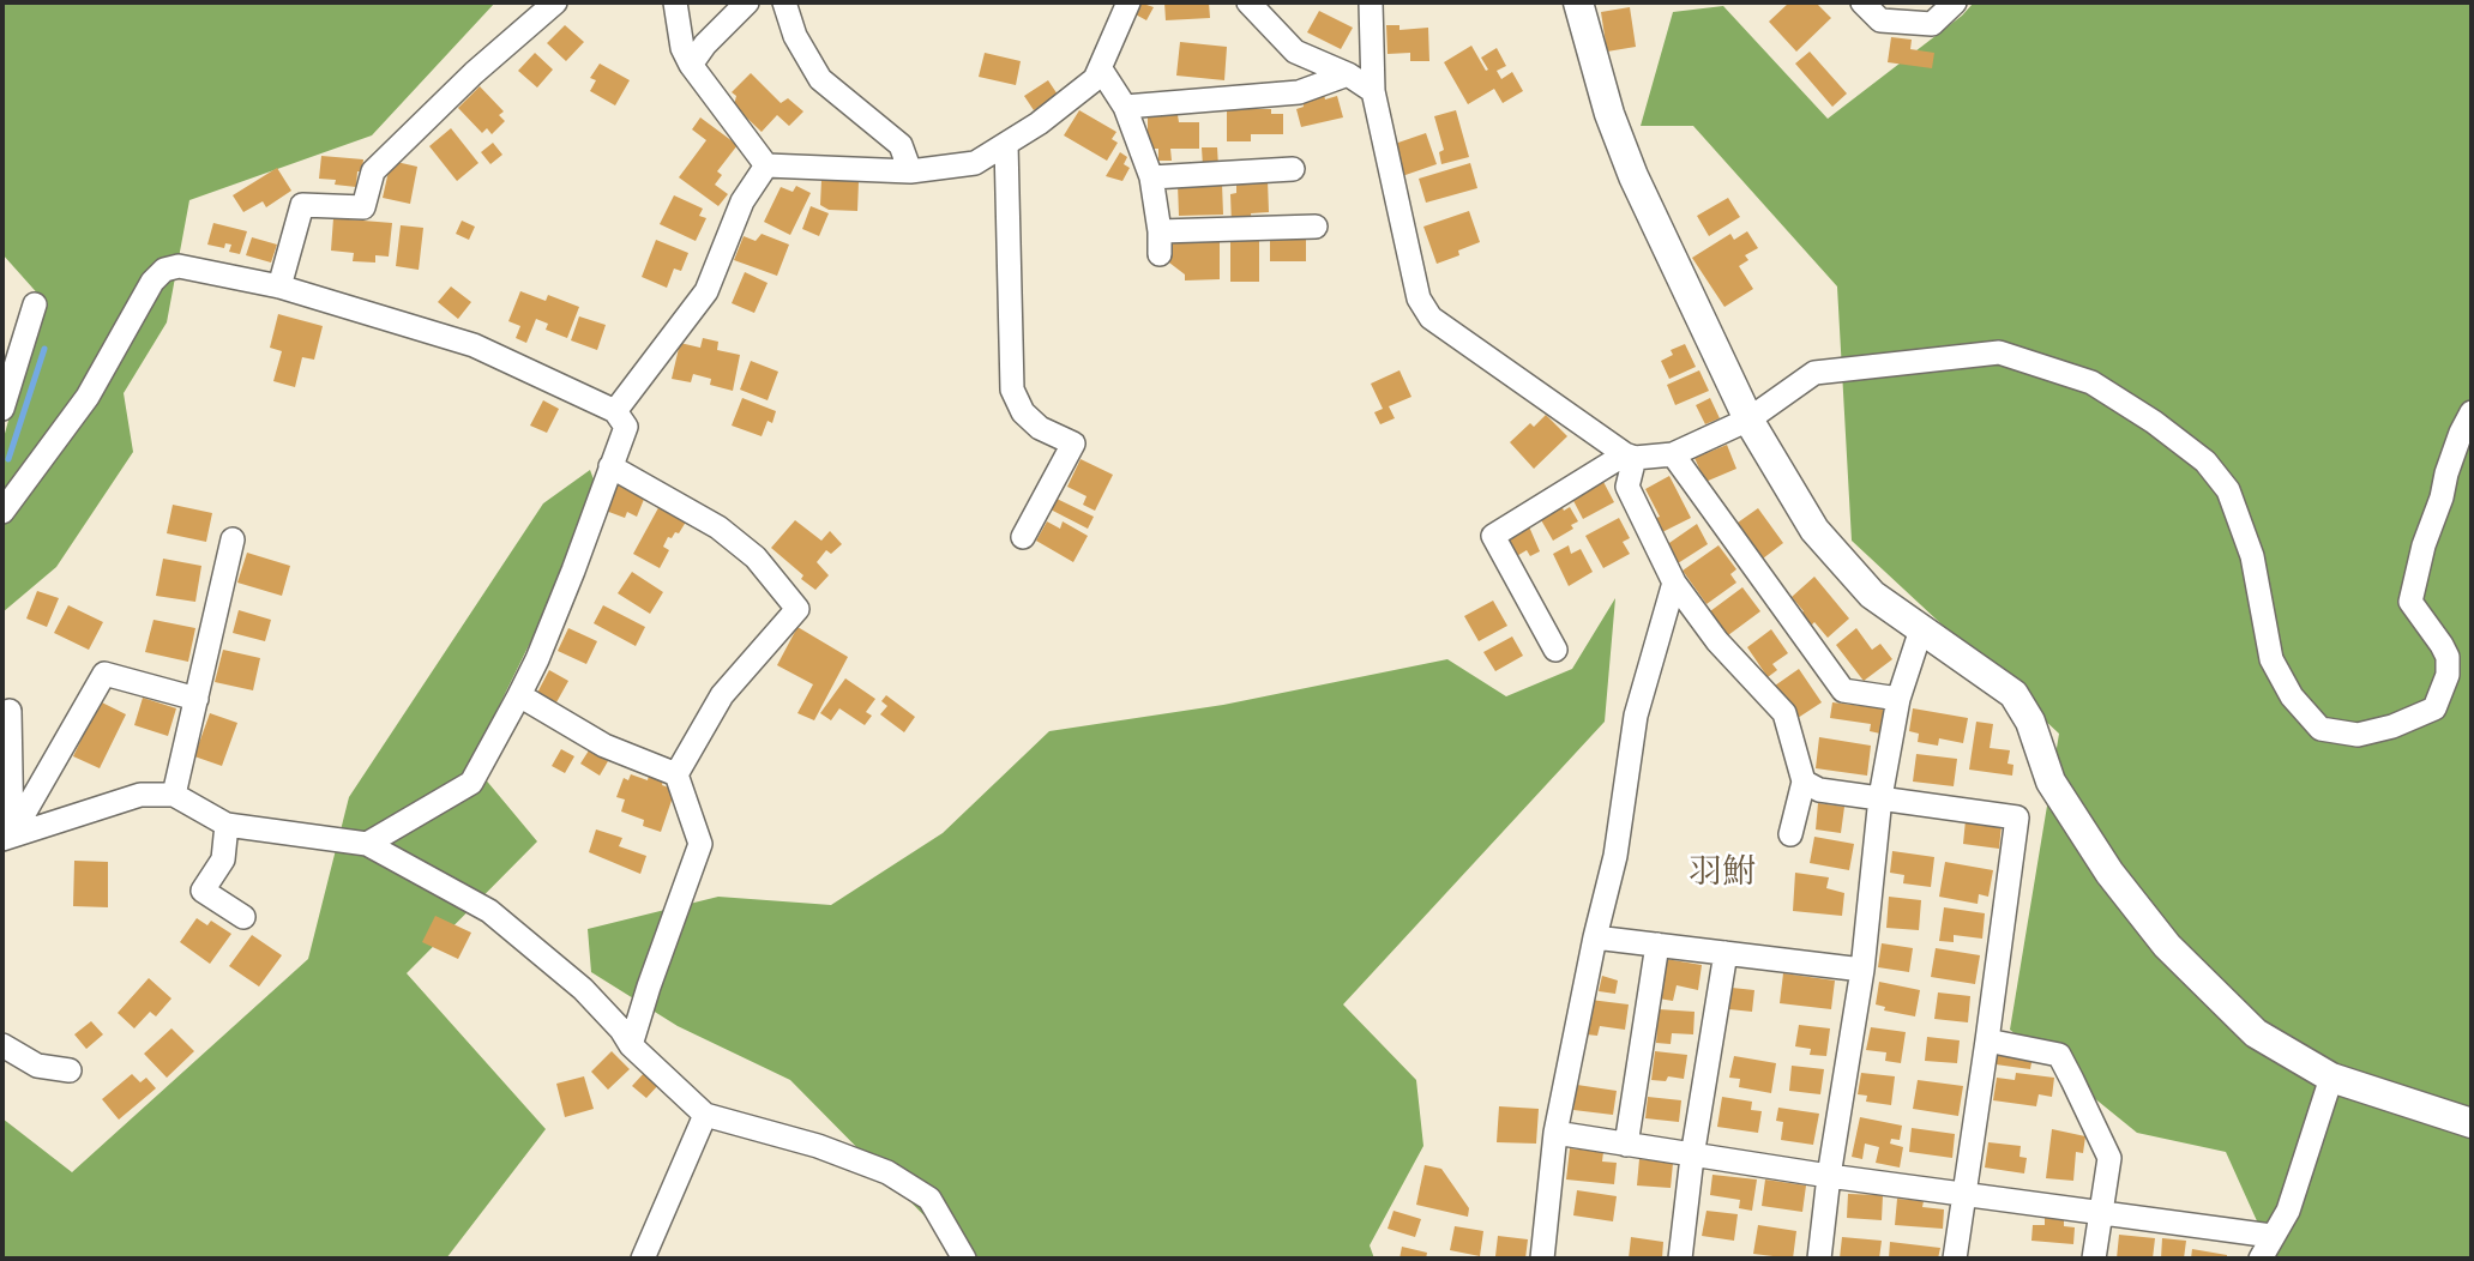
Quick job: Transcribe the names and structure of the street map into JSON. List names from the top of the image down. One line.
{"districts":["羽鮒"]}
